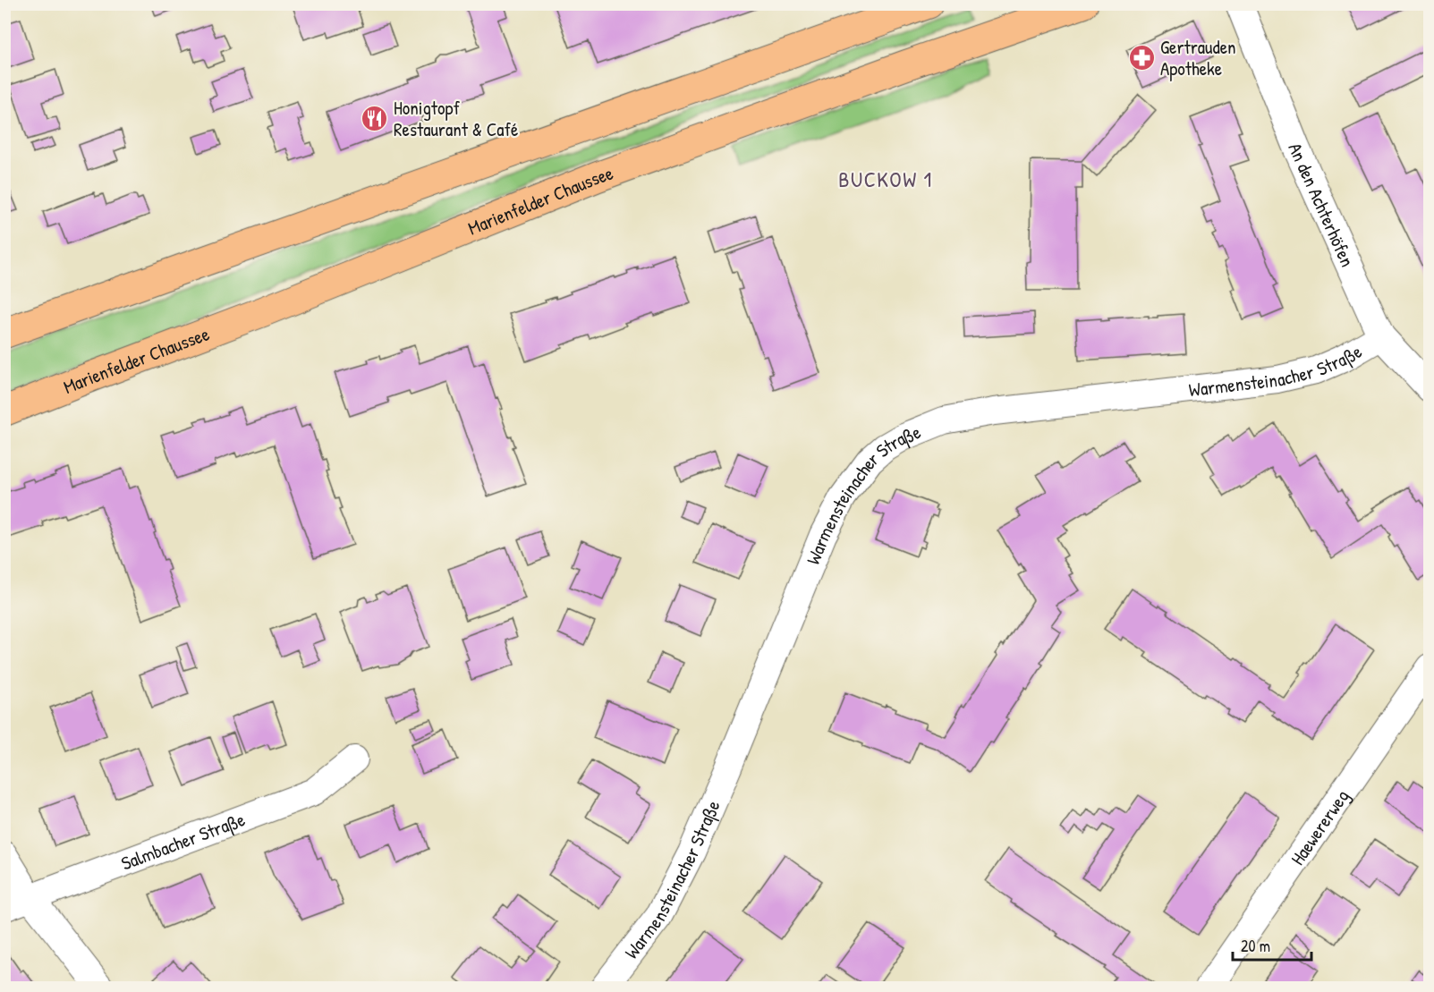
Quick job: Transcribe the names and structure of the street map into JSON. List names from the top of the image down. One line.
{"streets":{"main road":["Marienfelder Chaussee"],"street":["An den Achterhöfen","Warmensteinacher Straße","Haewererweg","Salmbacher Straße"]},"crossings":[["An den Achterhöfen","Warmensteinacher Straße"]],"districts":["BUCKOW 1"],"places":{"pharmacy":["Gertrauden Apotheke"],"restaurant":["Honigtopf Restaurant & Café"]},"scale_bar":"20 m"}
